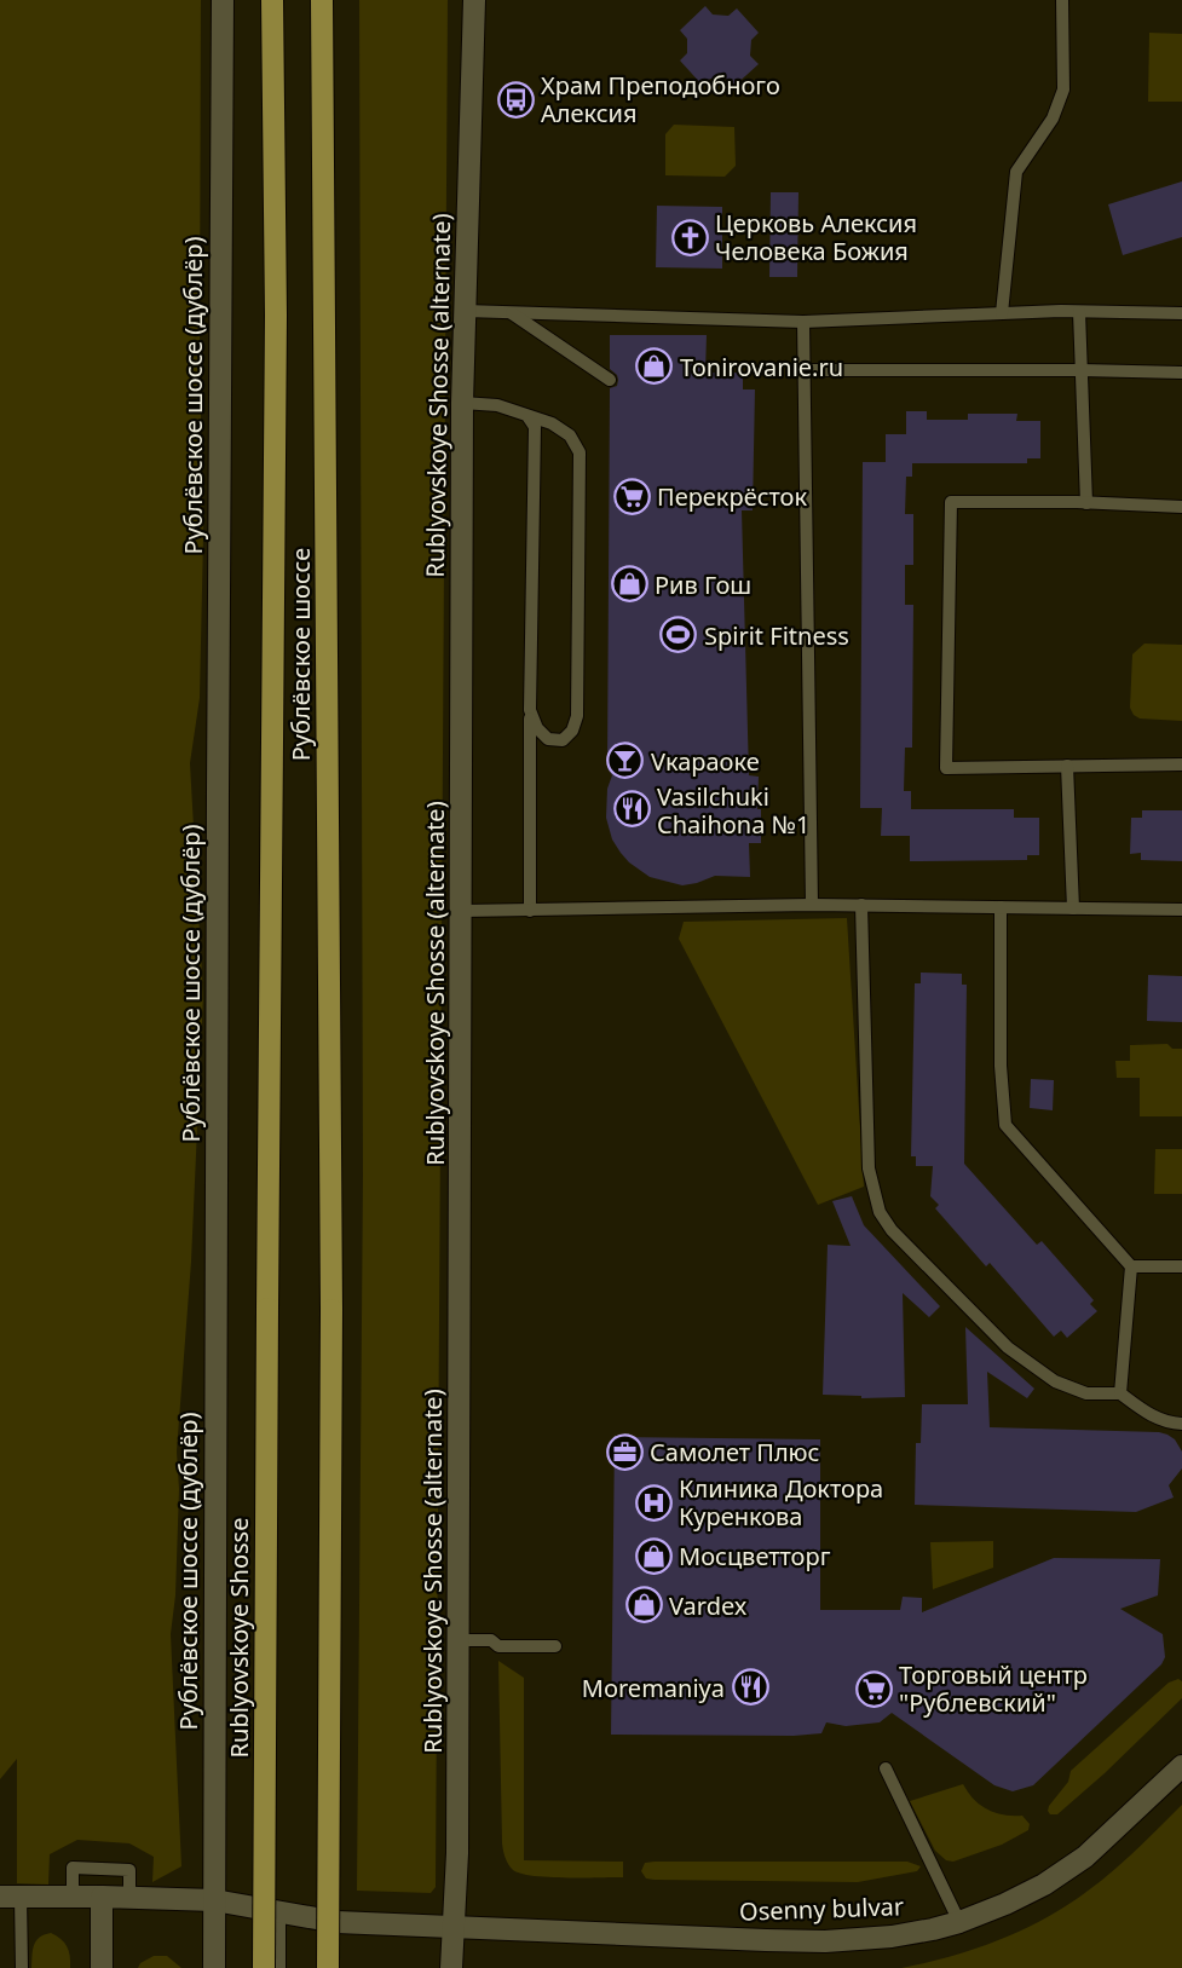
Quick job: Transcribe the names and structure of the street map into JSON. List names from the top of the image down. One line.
{"streets":{"main road":["Рублёвское шоссе (дублёр)","Rublyovskoye Shosse (alternate)","Рублёвское шоссе","Rublyovskoye Shosse","Osenny bulvar"]},"crossings":[["Рублёвское шоссе (дублёр)","Osenny bulvar"],["Rublyovskoye Shosse (alternate)","Osenny bulvar"],["Рублёвское шоссе","Rublyovskoye Shosse"]],"places":{"bus stop":["Храм Преподобного Алексия"],"church":["Церковь Алексия Человека Божия"],"shop":["Tonirovanie.ru","Рив Гош","Мосцветторг","Vardex"],"supermarket":["Перекрёсток","Торговый центр \"Рублевский\""],"sports":["Spirit Fitness"],"bar":["Vкараоке"],"restaurant":["Vasilchuki Chaihona №1","Moremaniya"],"office":["Самолет Плюс"],"hospital":["Клиника Доктора Куренкова"]}}
